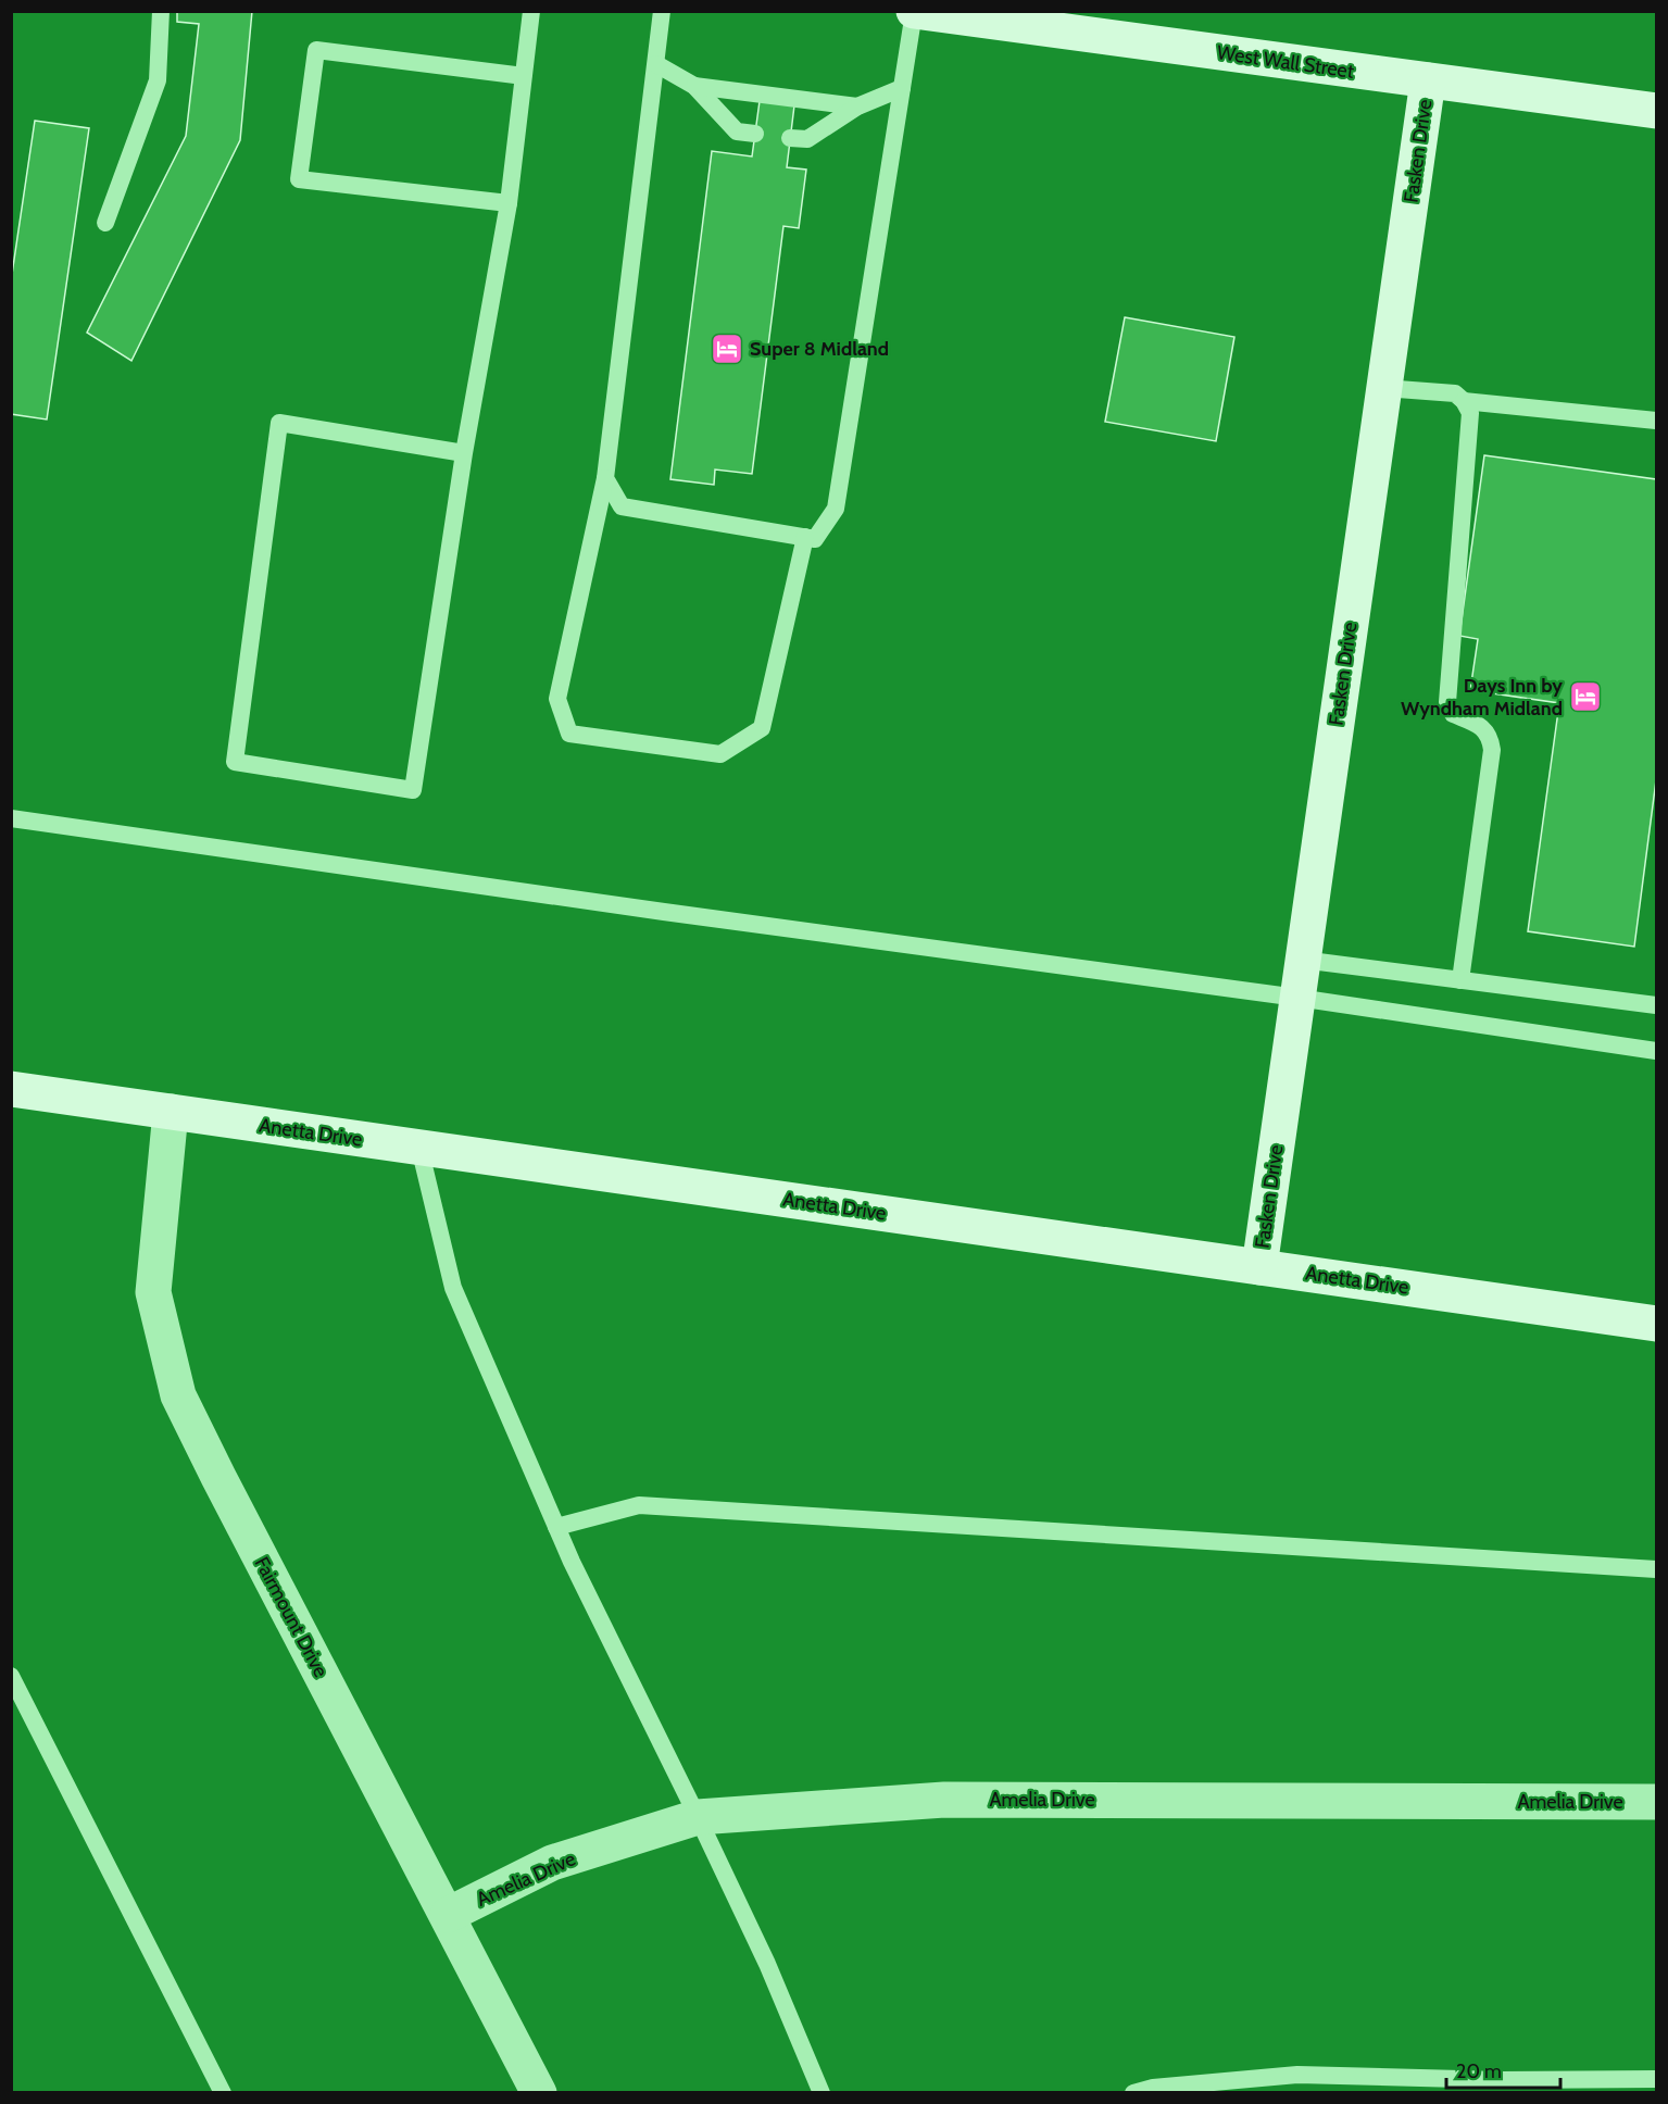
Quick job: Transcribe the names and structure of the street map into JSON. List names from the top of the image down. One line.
{"streets":{"street":["West Wall Street","Fasken Drive","Anetta Drive","Fairmount Drive","Amelia Drive"]},"crossings":[["West Wall Street","Fasken Drive"],["Fasken Drive","Anetta Drive"],["Anetta Drive","Fairmount Drive"],["Fairmount Drive","Amelia Drive"]],"places":{"hotel":["Super 8 Midland","Days Inn by Wyndham Midland"]},"scale_bar":"20 m"}
